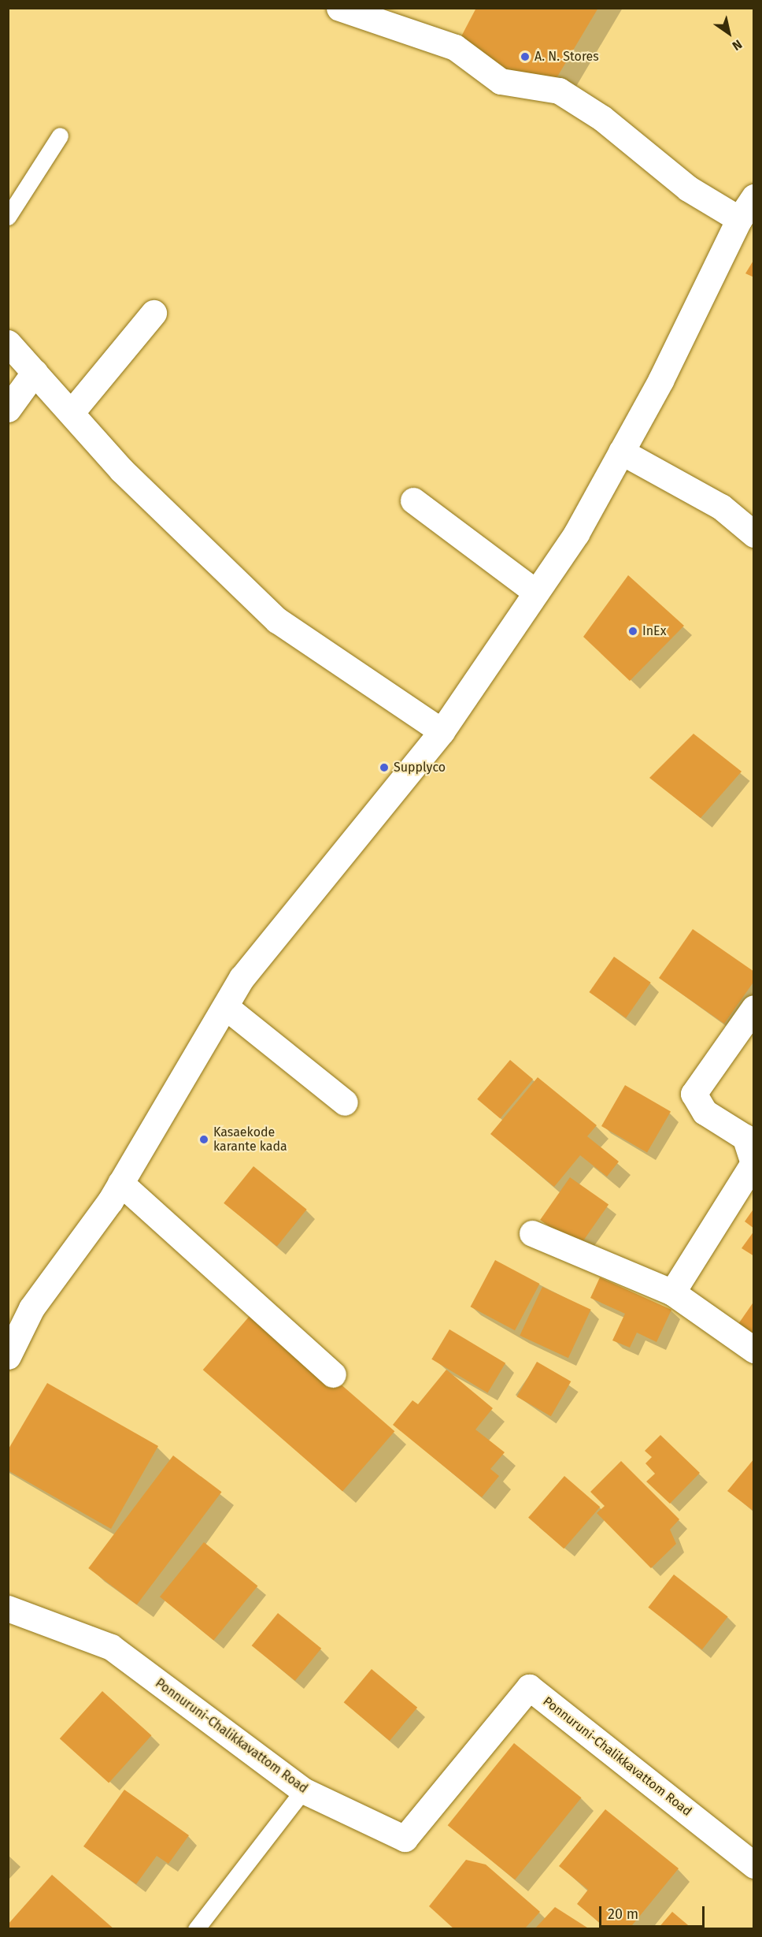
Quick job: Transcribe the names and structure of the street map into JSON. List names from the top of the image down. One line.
{"streets":{"street":["Ponnuruni-Chalikkavattom Road"]},"places":["A. N. Stores","InEx","Supplyco","Kasaekode karante kada"],"scale_bar":"20 m","north":"bottom right"}
